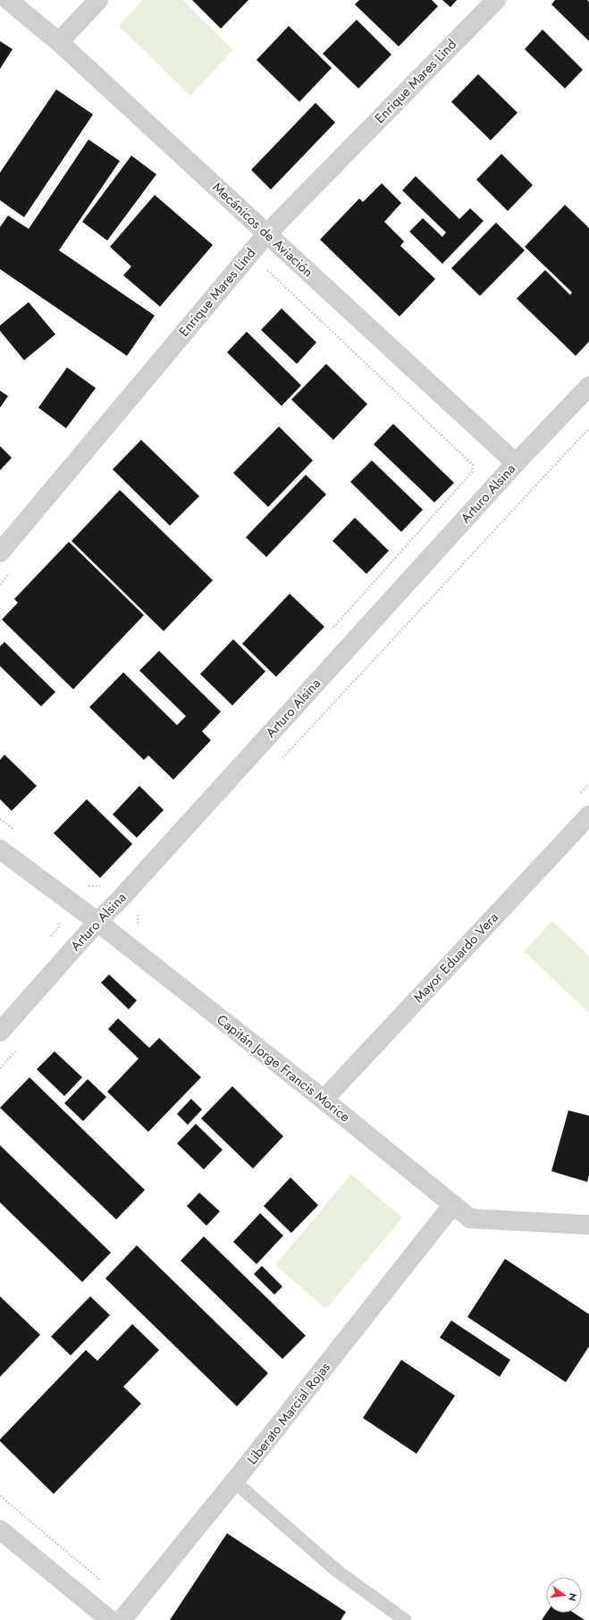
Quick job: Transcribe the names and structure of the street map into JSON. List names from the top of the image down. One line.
{"streets":{"street":["Enrique Mares Lind","Mecánicos de Aviación","Arturo Alsina","Mayor Eduardo Vera","Capitán Jorge Francis Morice","Liberato Marcial Rojas"]},"crossings":[["Enrique Mares Lind","Mecánicos de Aviación"],["Mecánicos de Aviación","Arturo Alsina"],["Arturo Alsina","Capitán Jorge Francis Morice"],["Mayor Eduardo Vera","Capitán Jorge Francis Morice"],["Capitán Jorge Francis Morice","Liberato Marcial Rojas"]],"north":"right"}
